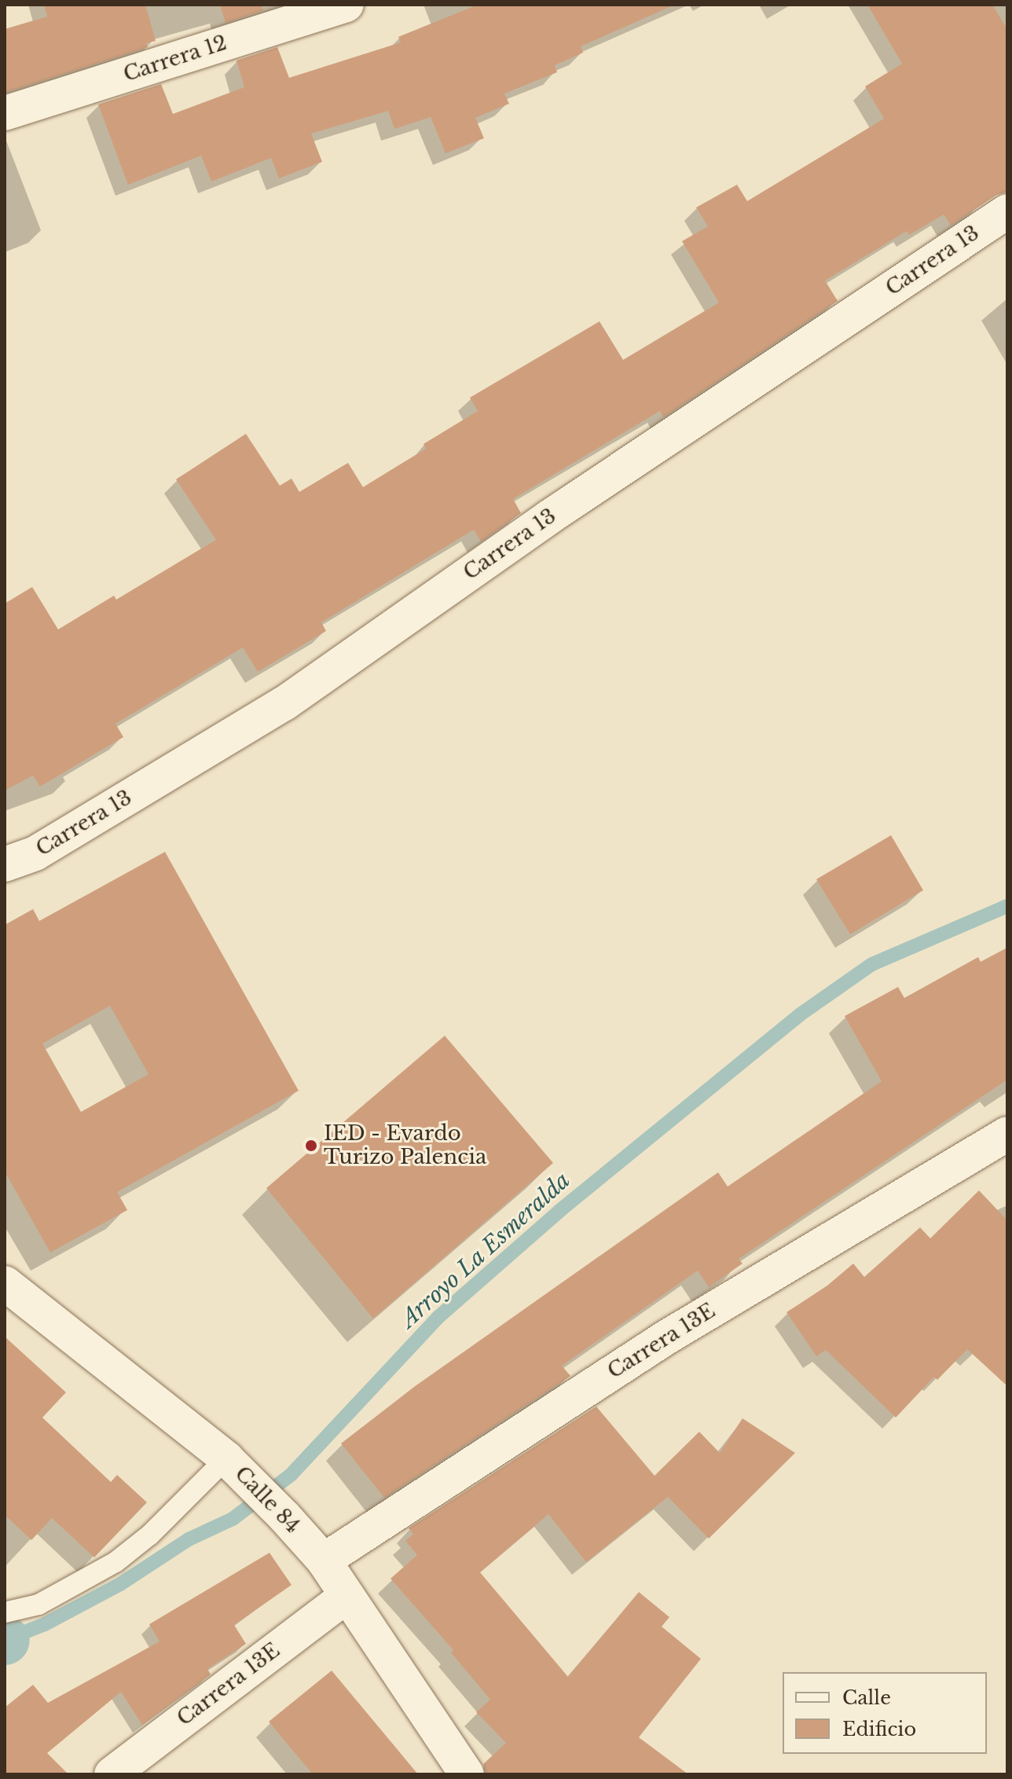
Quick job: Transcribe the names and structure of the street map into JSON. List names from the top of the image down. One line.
{"streets":{"street":["Carrera 12","Carrera 13","Carrera 13E","Calle 84"]},"crossings":[["Carrera 13E","Calle 84"]],"water":["Arroyo La Esmeralda"],"places":["IED - Evardo Turizo Palencia"],"legend":["Calle","Edificio"]}
